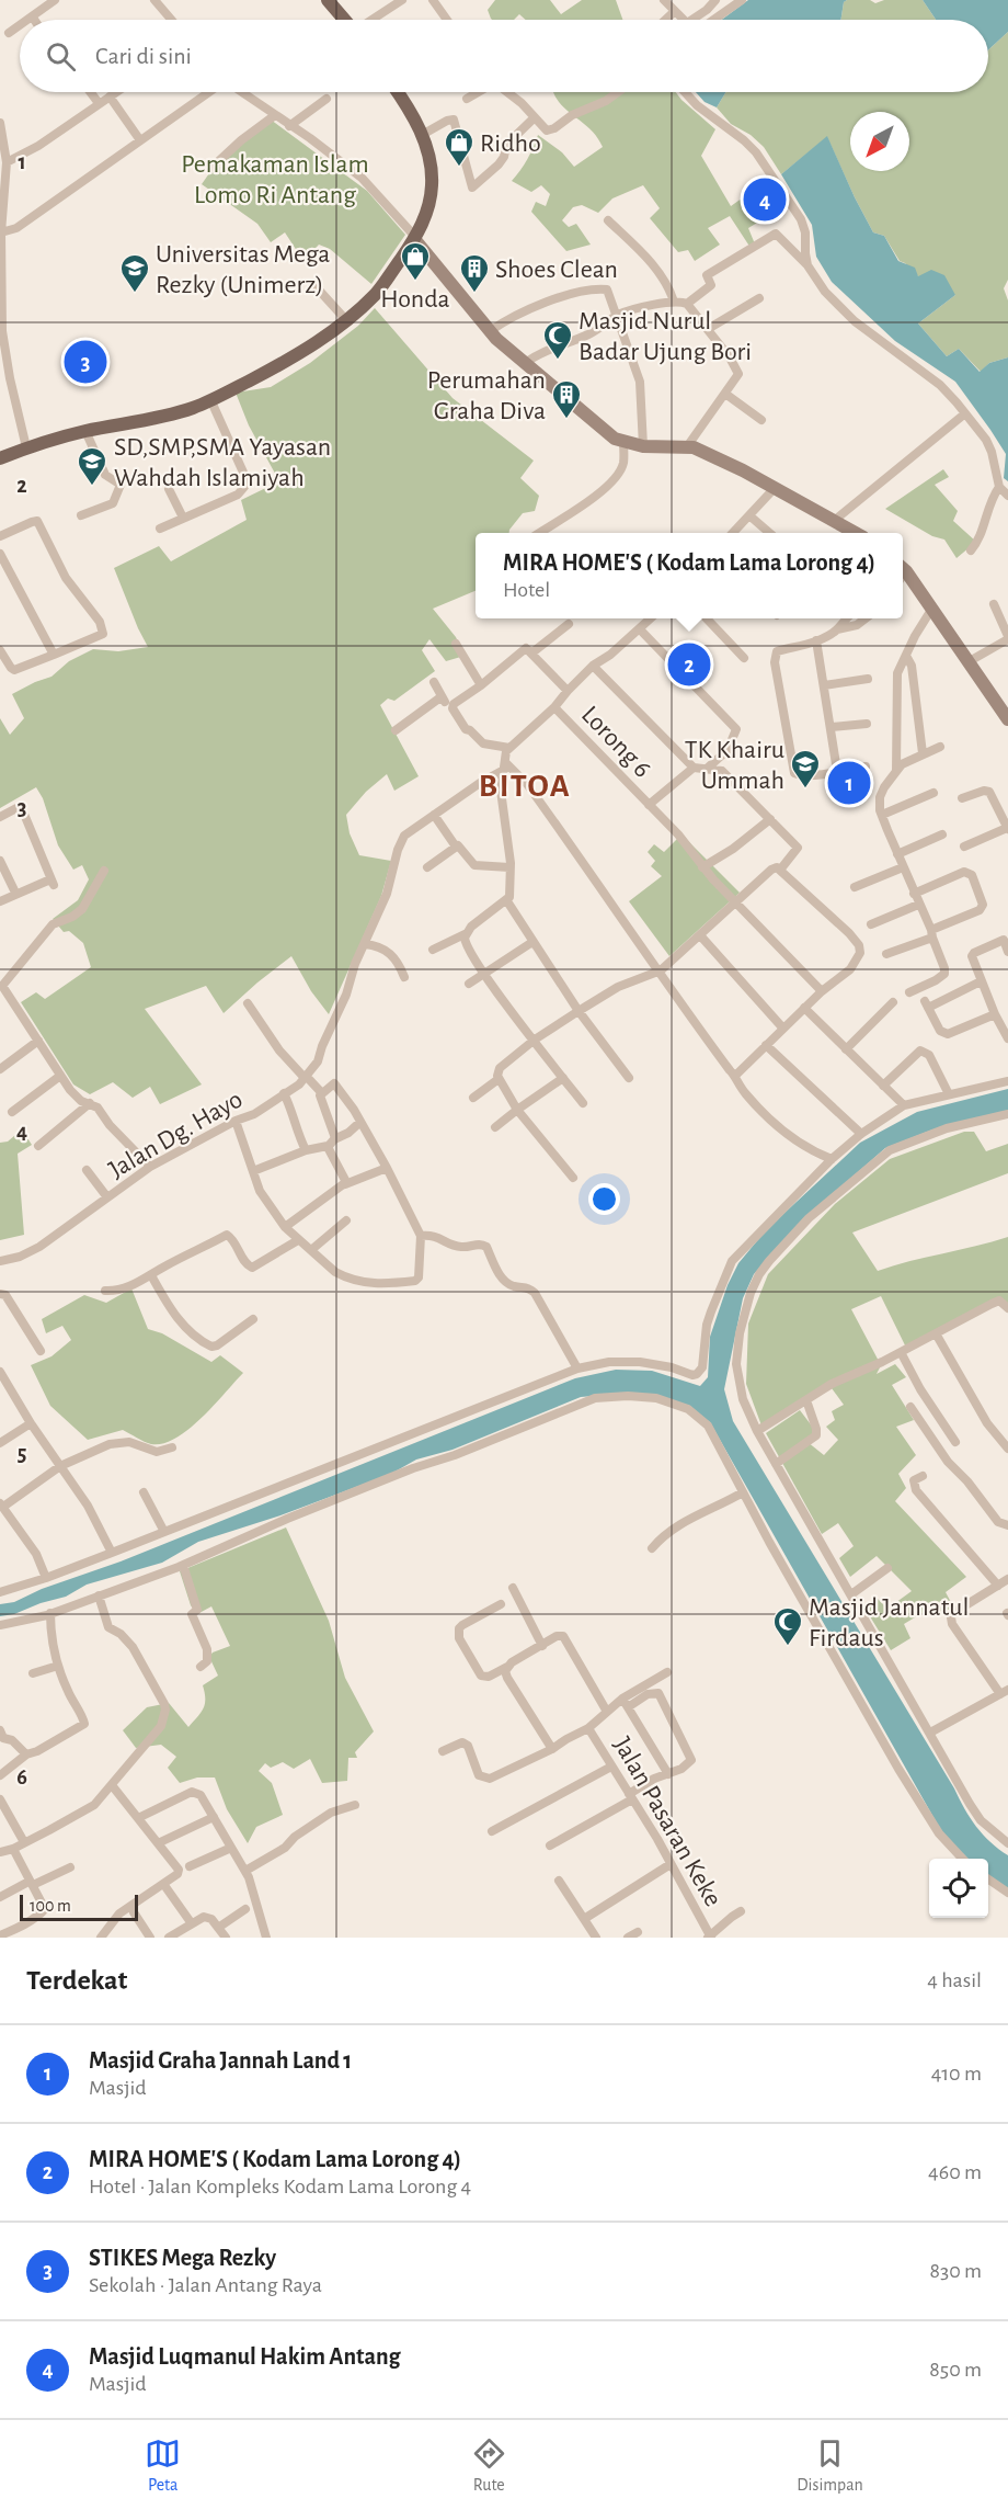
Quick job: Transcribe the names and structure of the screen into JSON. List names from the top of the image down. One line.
{"streets":{"street":["Lorong 6","Jalan Dg. Hayo","Jalan Pasaran Keke"]},"districts":["BITOA"],"parks":["Pemakaman Islam Lomo Ri Antang"],"places":{"shop":["Ridho","Honda"],"school or university":["Universitas Mega Rezky (Unimerz)","SD,SMP,SMA Yayasan Wahdah Islamiyah","TK Khairu Ummah"],"building":["Shoes Clean","Perumahan Graha Diva"],"mosque":["Masjid Nurul Badar Ujung Bori","Masjid Jannatul Firdaus"]},"scale_bar":"100 m","north":"bottom left","page":{"search":"Cari di sini","pins":["4","3","2","1"],"popup":["MIRA HOME'S ( Kodam Lama Lorong 4)","Hotel"],"scale":"100 m","heading":["Terdekat","4 hasil"],"list":[{"mark":"1","name":"Masjid Graha Jannah Land 1","note":"Masjid","value":"410 m"},{"mark":"2","name":"MIRA HOME'S ( Kodam Lama Lorong 4)","note":"Hotel · Jalan Kompleks Kodam Lama Lorong 4","value":"460 m"},{"mark":"3","name":"STIKES Mega Rezky","note":"Sekolah · Jalan Antang Raya","value":"830 m"},{"mark":"4","name":"Masjid Luqmanul Hakim Antang","note":"Masjid","value":"850 m"}],"nav":["Peta","Rute","Disimpan"]},"grid":{"rows":["1","2","3","4","5","6"]}}
